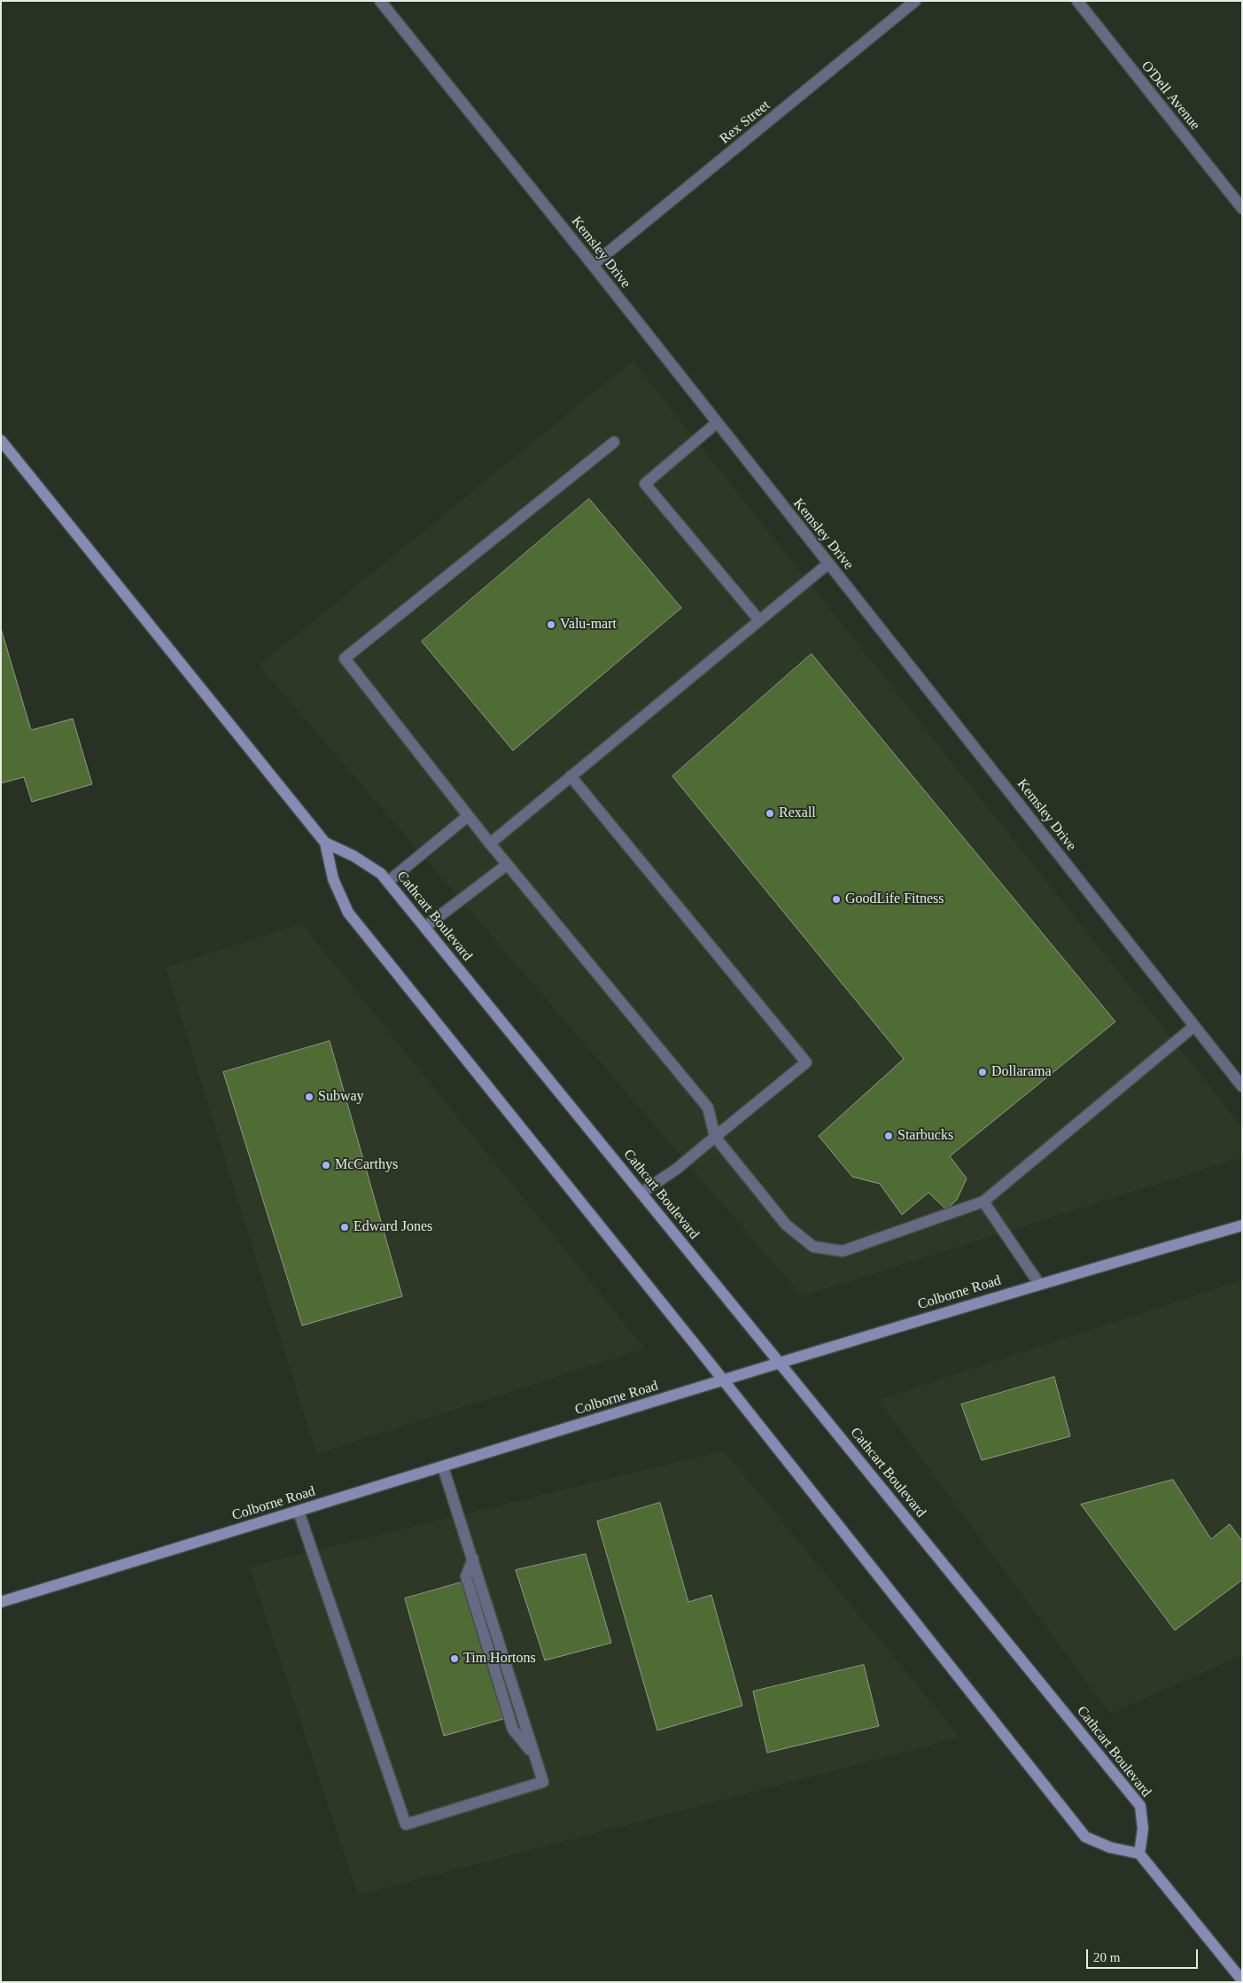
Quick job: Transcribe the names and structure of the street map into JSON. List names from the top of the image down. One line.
{"streets":{"main road":["Cathcart Boulevard","Colborne Road"],"street":["O'Dell Avenue","Rex Street","Kemsley Drive"]},"crossings":[["Rex Street","Kemsley Drive"],["Cathcart Boulevard","Colborne Road"]],"places":["Valu-mart","Rexall","GoodLife Fitness","Dollarama","Subway","Starbucks","McCarthys","Edward Jones","Tim Hortons"],"scale_bar":"20 m"}
